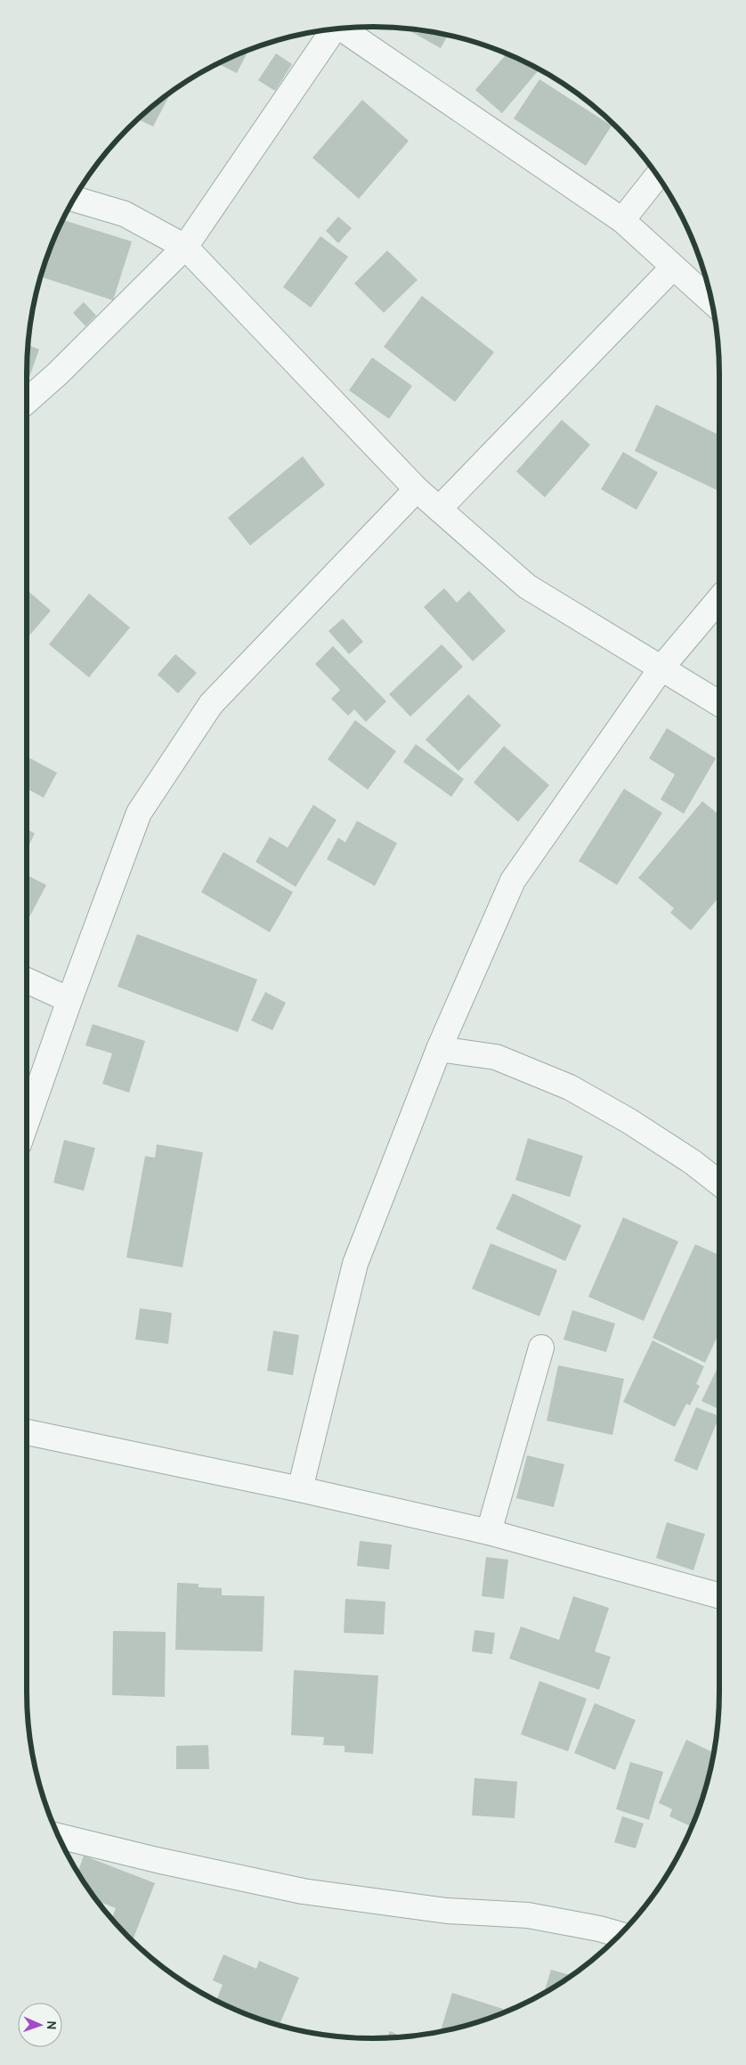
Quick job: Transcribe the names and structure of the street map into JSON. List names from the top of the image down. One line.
{"north":"right"}
